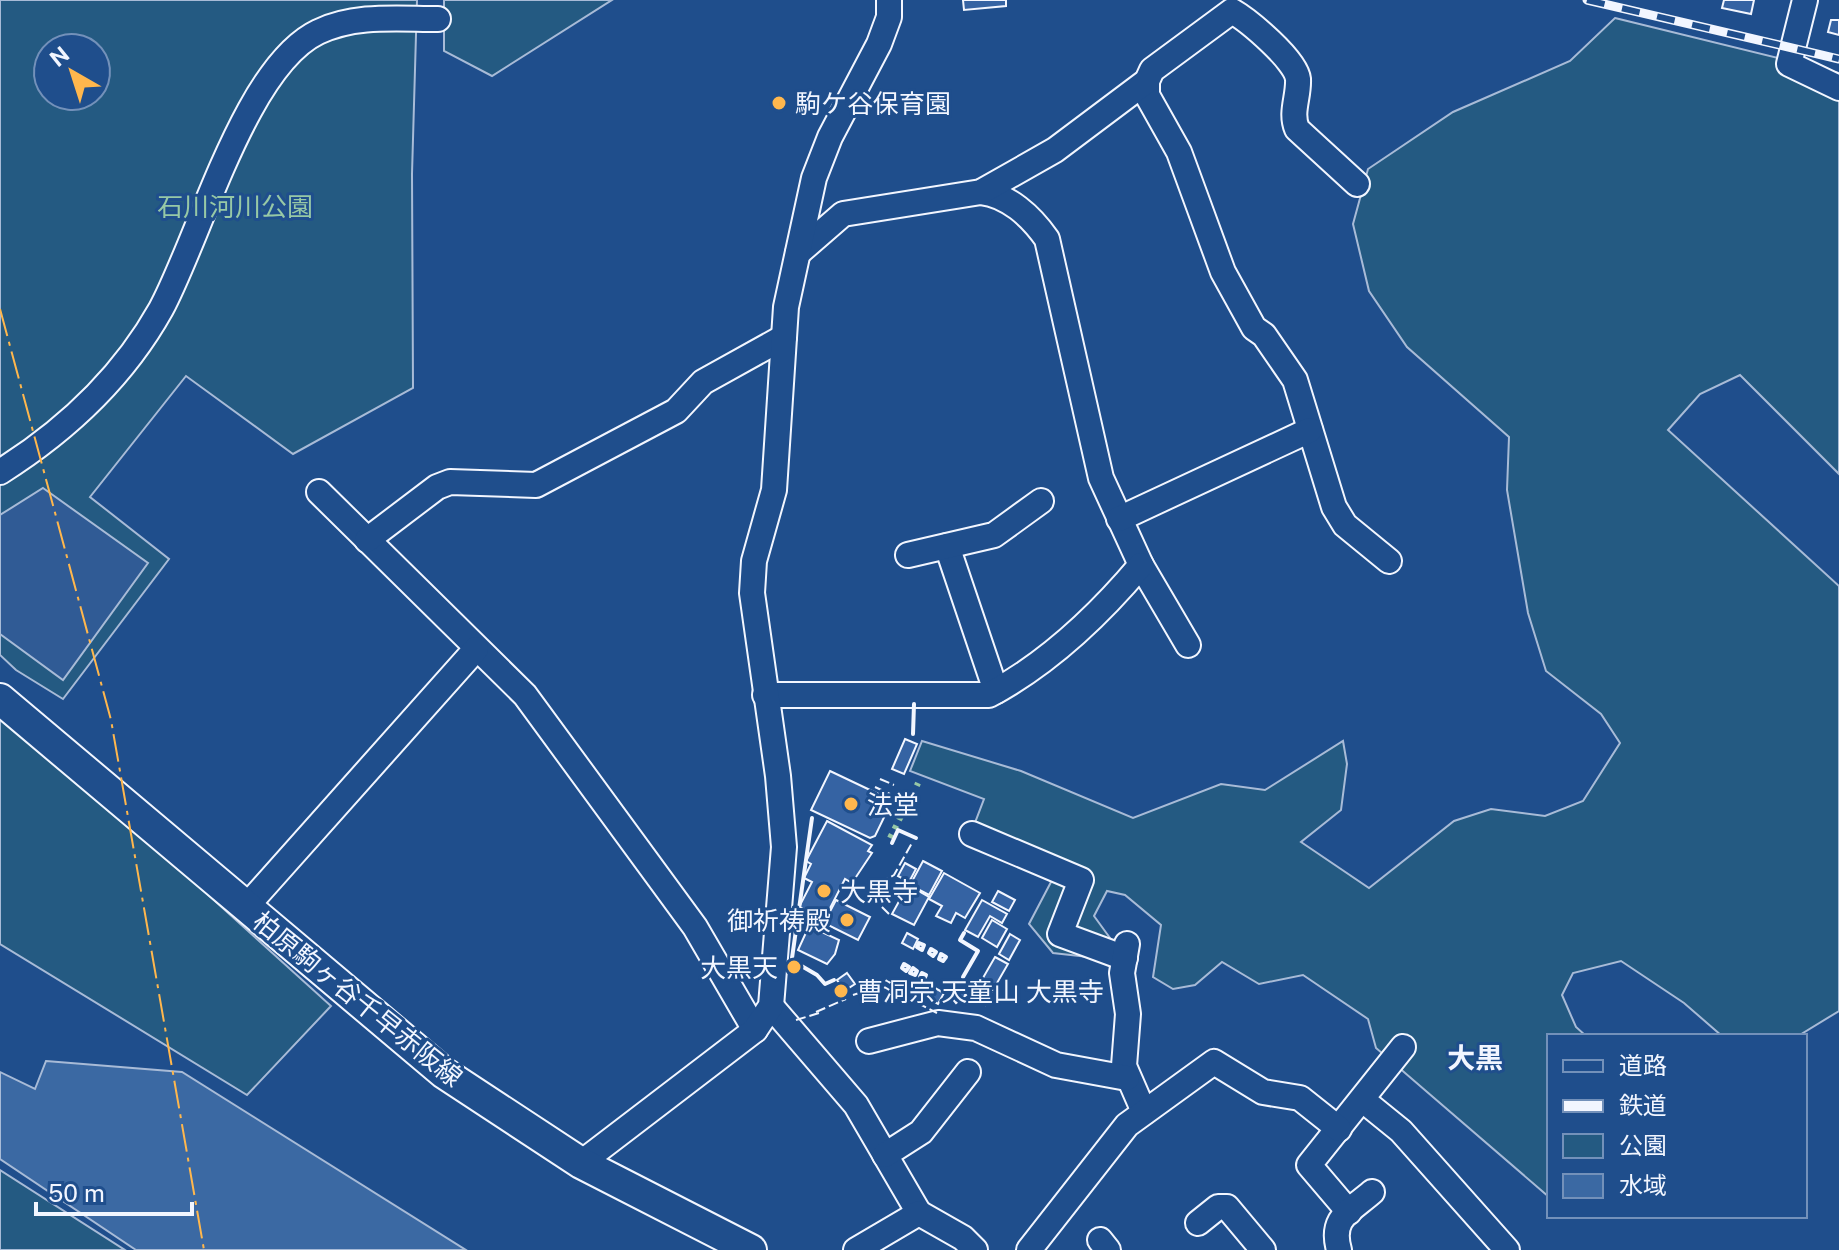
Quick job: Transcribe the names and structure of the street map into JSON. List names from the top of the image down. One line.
{"streets":{"main road":["柏原駒ヶ谷千早赤阪線"]},"districts":["大黒"],"parks":["石川河川公園"],"places":["駒ケ谷保育園","法堂","大黒寺","御祈祷殿","大黒天","曹洞宗 天童山 大黒寺"],"legend":["道路","鉄道","公園","水域"],"scale_bar":"50 m","north":"top left"}
